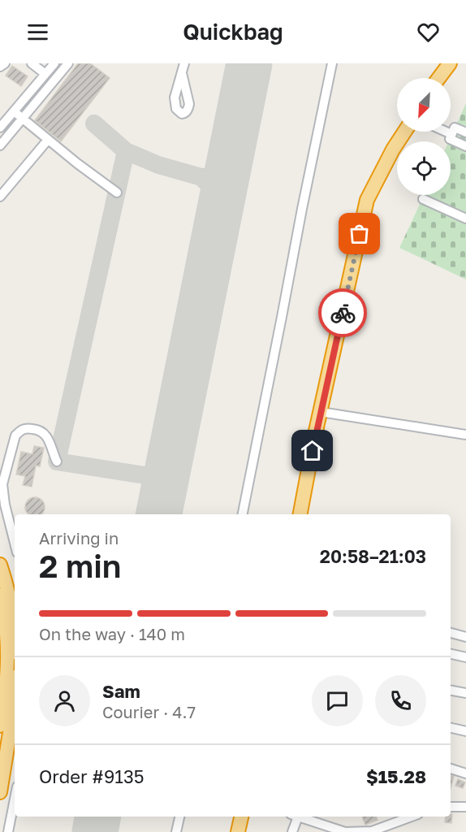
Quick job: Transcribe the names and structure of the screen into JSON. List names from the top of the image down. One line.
{"north":"bottom left","page":{"header":"Quickbag","heading":["2 min","Arriving in","20:58–21:03"],"panel":["Sam","Courier · 4.7","Order #9135","$15.28"],"bar":"On the way · 140 m"}}
